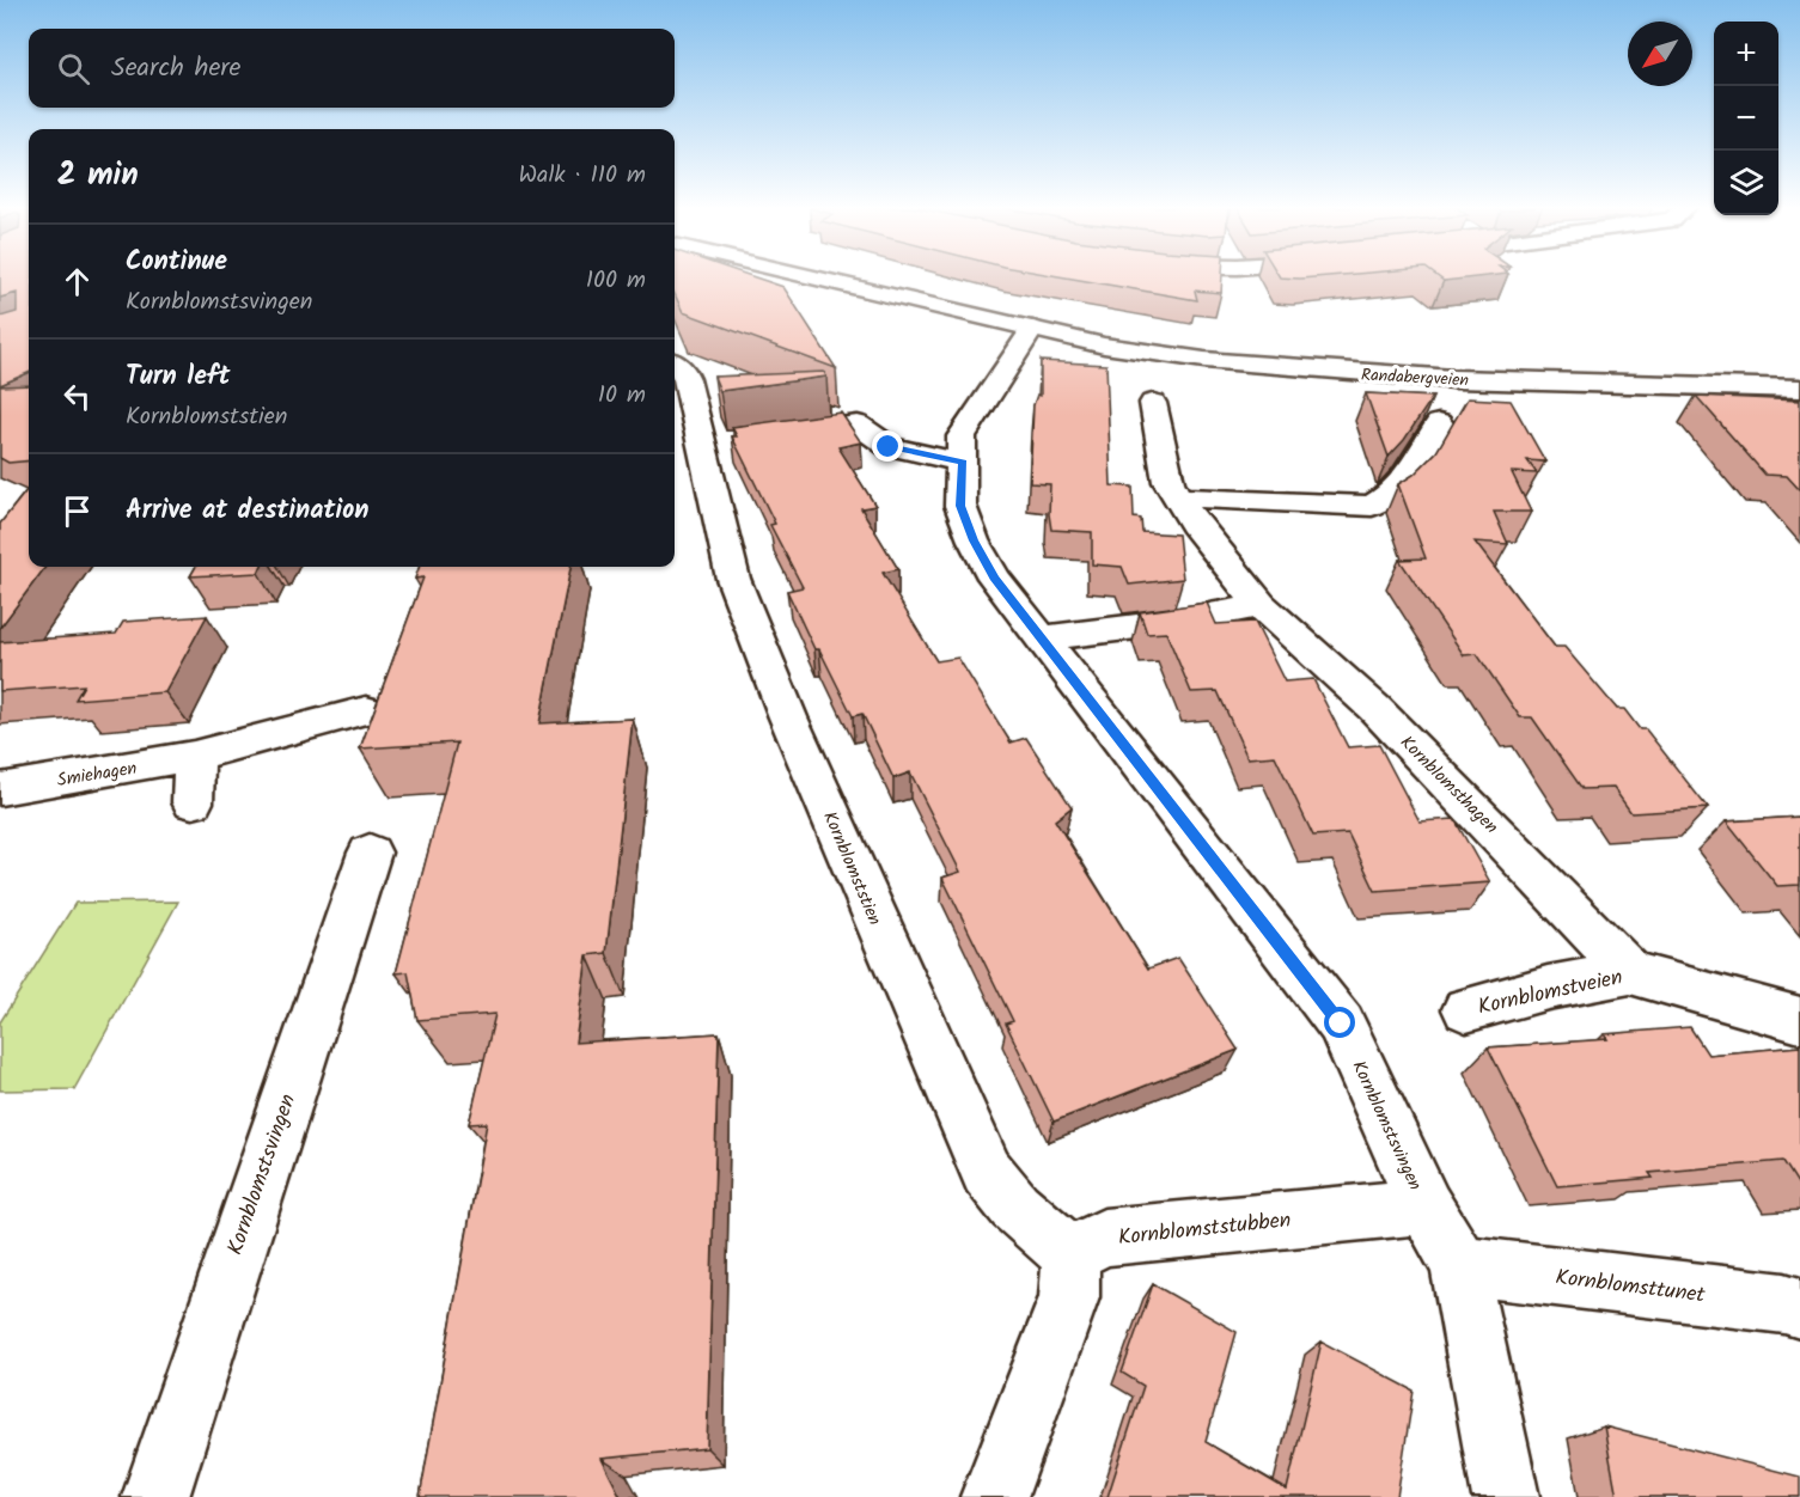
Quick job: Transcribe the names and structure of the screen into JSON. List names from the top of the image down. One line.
{"streets":{"street":["Randabergveien","Smiehagen","Kornblomsthagen","Kornblomststien","Kornblomstveien","Kornblomstsvingen","Kornblomststubben","Kornblomsttunet"]},"crossings":[["Randabergveien","Kornblomstsvingen"],["Kornblomsthagen","Kornblomstveien"],["Kornblomststien","Kornblomststubben"],["Kornblomstsvingen","Kornblomststubben"],["Kornblomstsvingen","Kornblomsttunet"]],"north":"bottom left","page":{"map_buttons":["+","−"],"search":"Search here","heading":["2 min","Walk · 110 m"],"list":[["Continue","Kornblomstsvingen","100 m"],["Turn left","Kornblomststien","10 m"],"Arrive at destination"]}}
